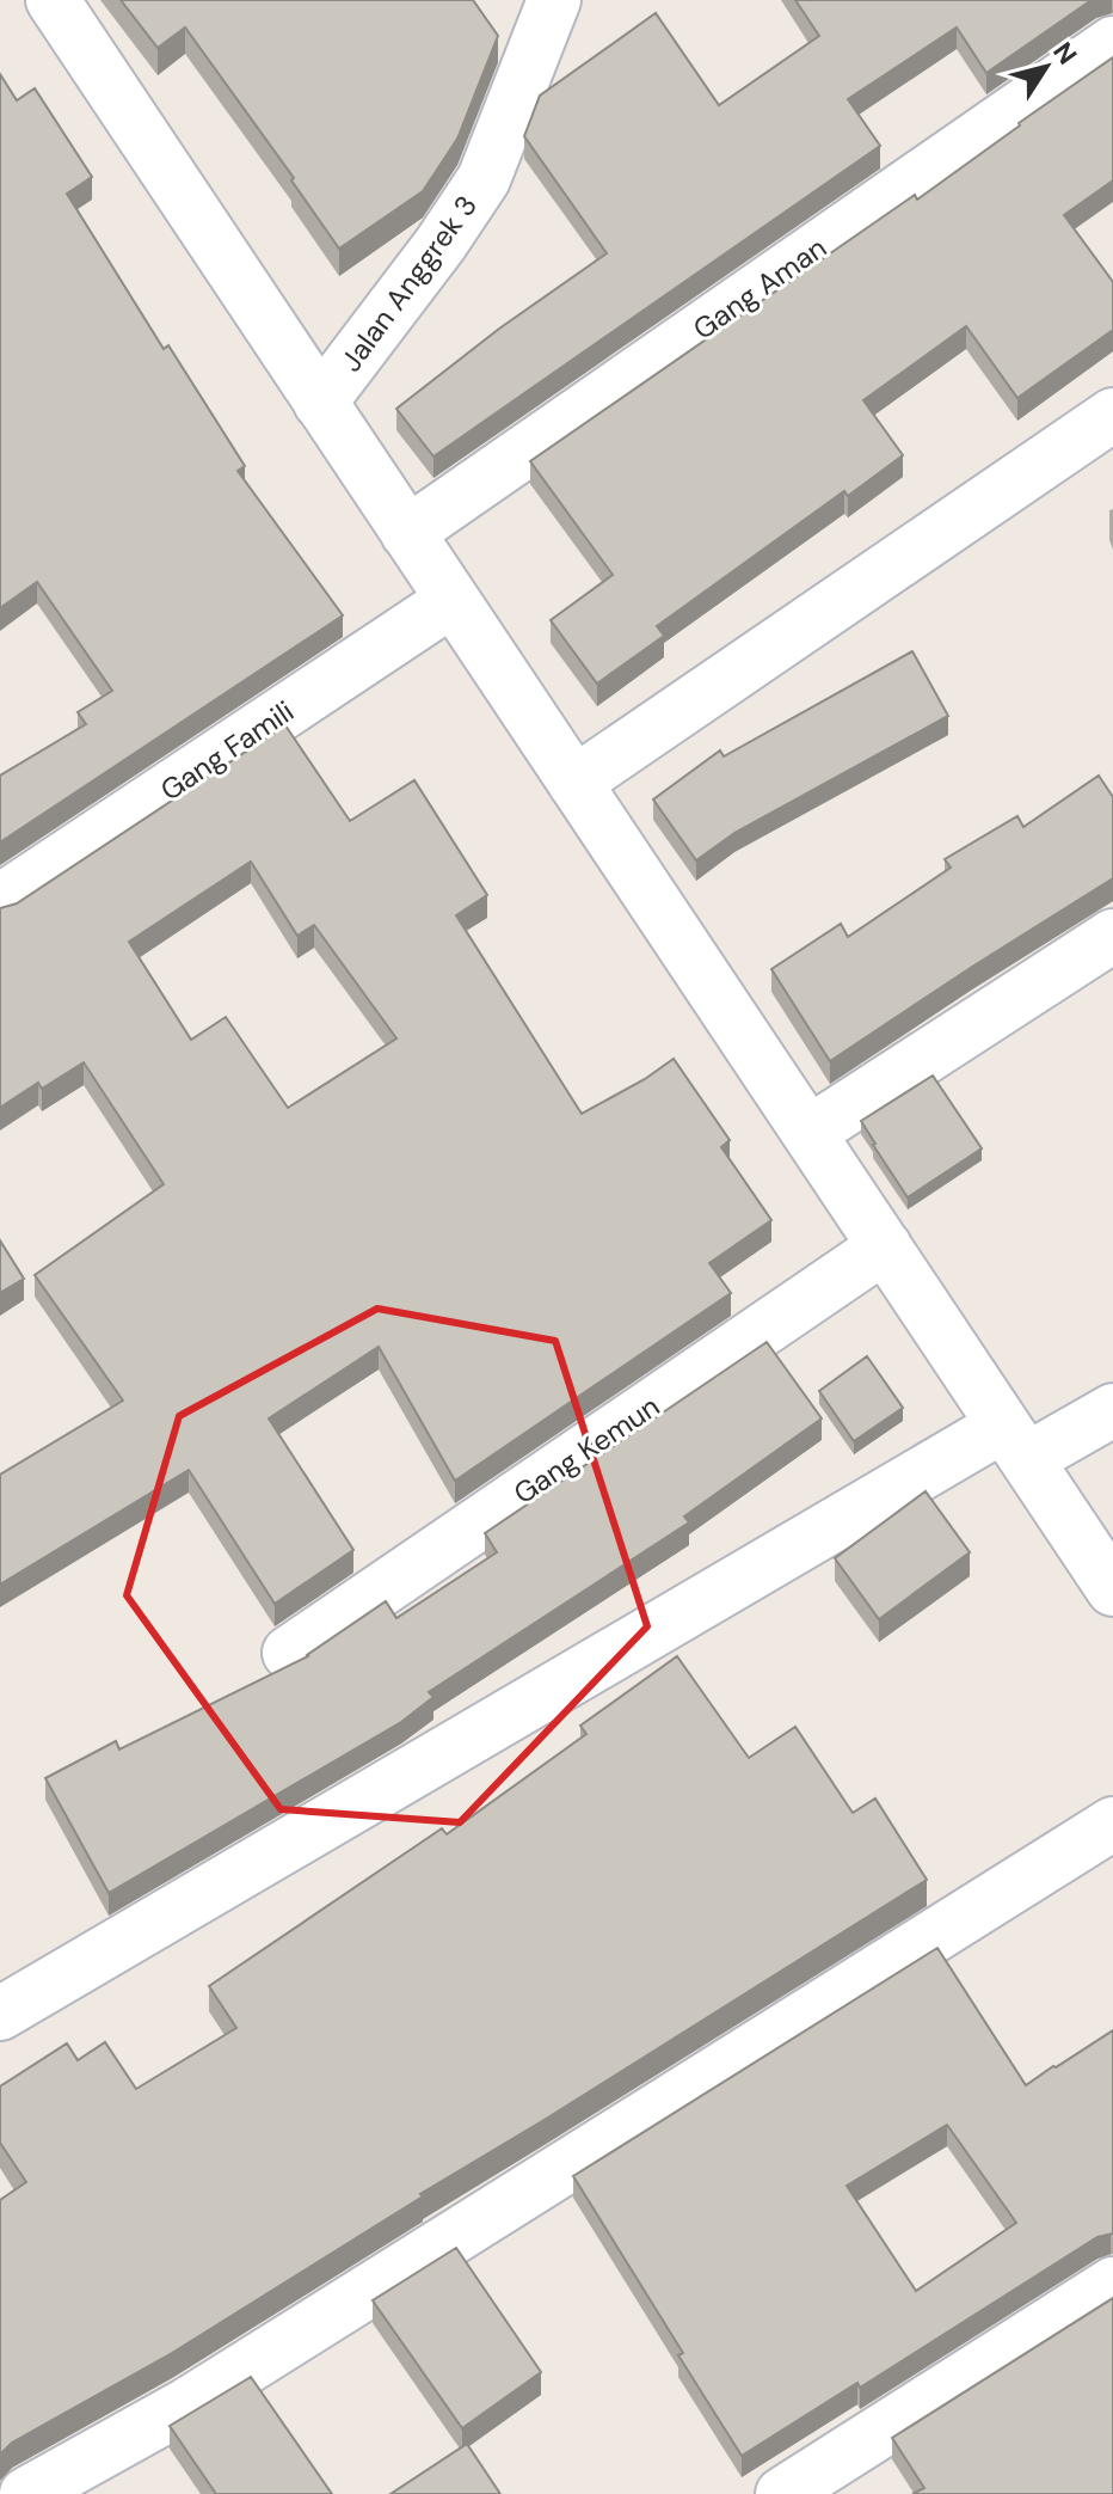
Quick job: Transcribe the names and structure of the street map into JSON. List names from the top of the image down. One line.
{"streets":{"street":["Jalan Anggrek 3","Gang Aman","Gang Famili","Gang Kemun"]},"north":"top right"}
